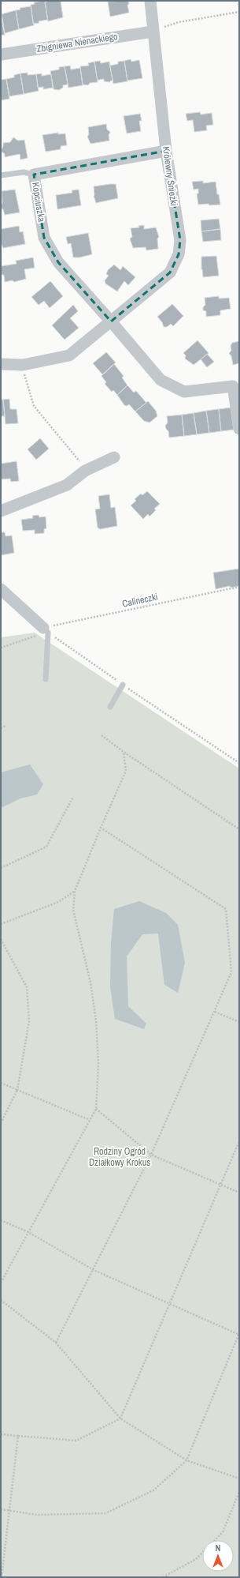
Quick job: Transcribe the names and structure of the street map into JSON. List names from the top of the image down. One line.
{"streets":{"street":["Zbigniewa Nienackiego","Królewny Śnieżki","Kopciuszka"],"path":["Calineczki"]},"crossings":[["Zbigniewa Nienackiego","Królewny Śnieżki"],["Królewny Śnieżki","Kopciuszka"]],"parks":["Rodziny Ogród Działkowy Krokus"],"north":"top"}
